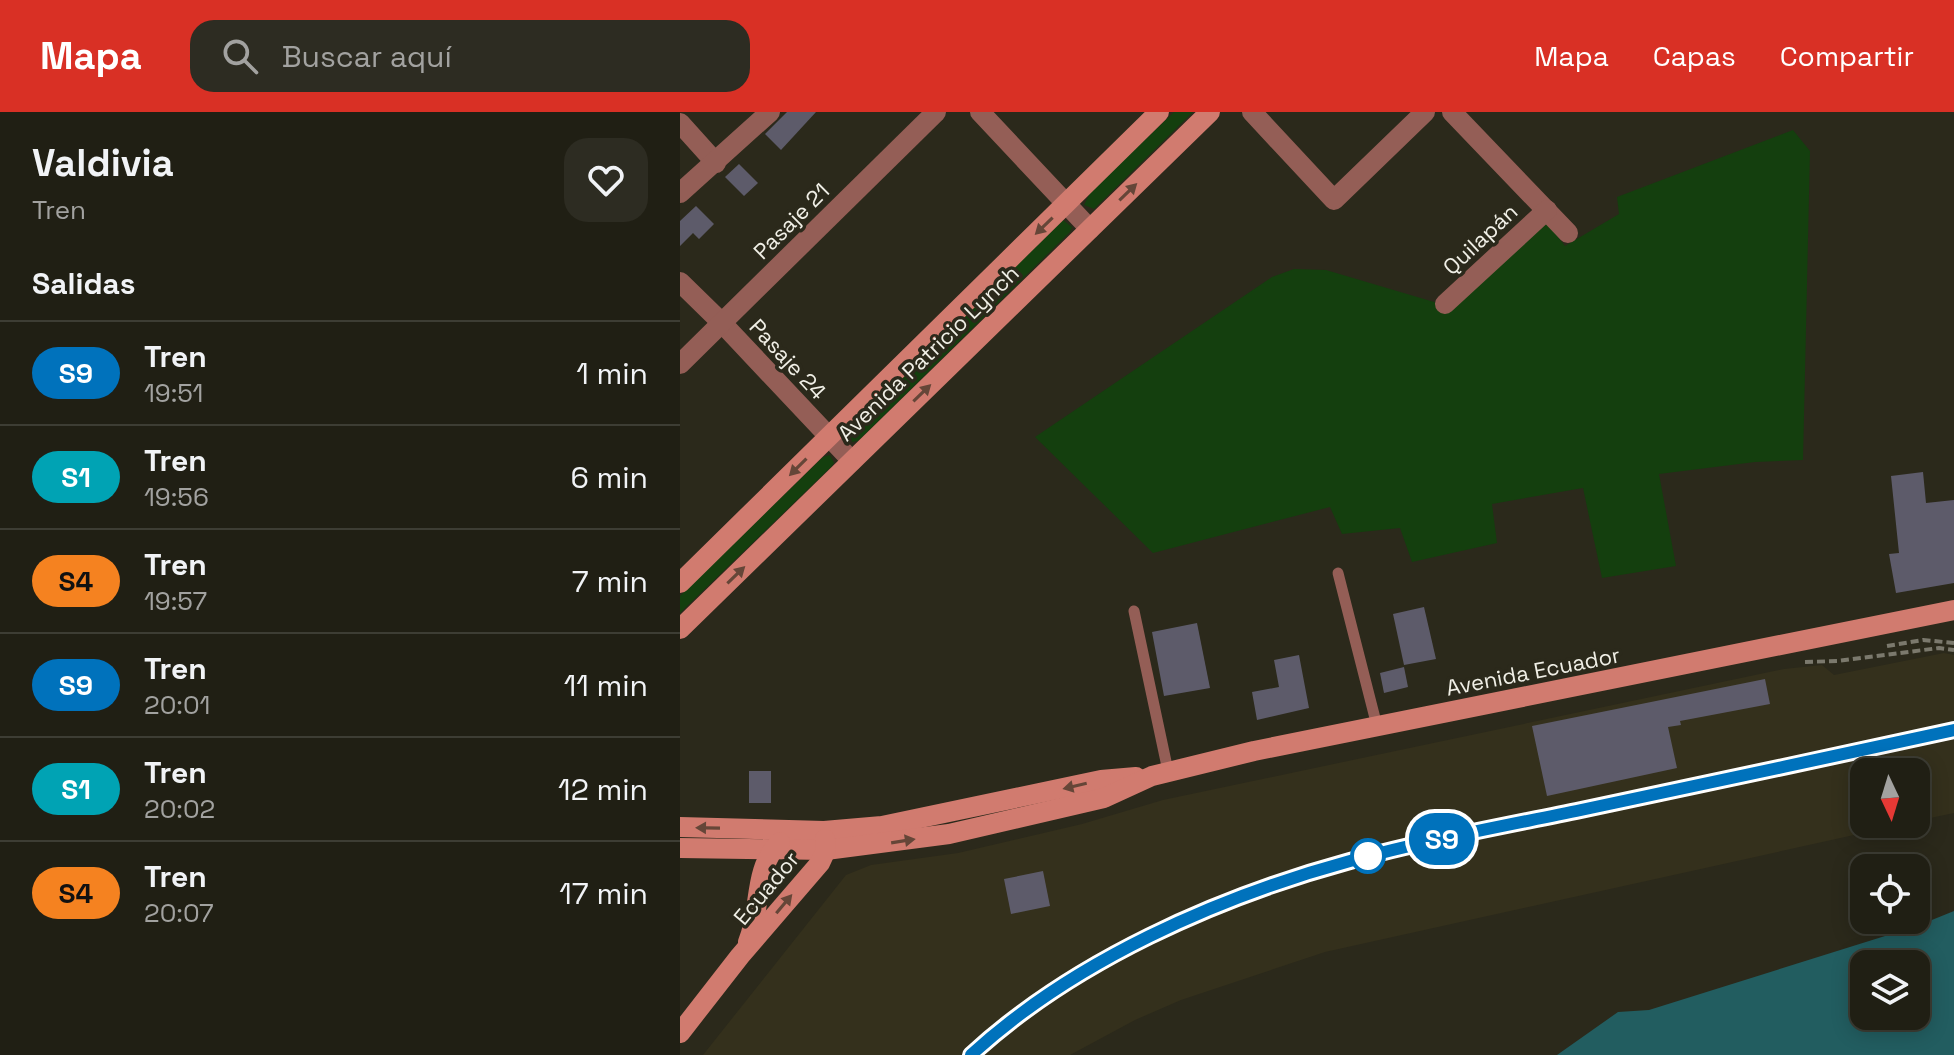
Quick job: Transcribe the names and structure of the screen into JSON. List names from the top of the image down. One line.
{"streets":{"main road":["Avenida Patricio Lynch","Avenida Ecuador","Ecuador"],"street":["Pasaje 21","Quilapán","Pasaje 24"]},"crossings":[["Pasaje 21","Pasaje 24"],["Avenida Patricio Lynch","Pasaje 24"],["Avenida Ecuador","Ecuador"]],"north":"bottom","page":{"header":"Mapa","search":"Buscar aquí","nav":["Mapa","Capas","Compartir"],"heading":[["Valdivia","Tren"],"Salidas"],"on_map":"S9","list":[{"mark":"S9","name":"Tren","note":"19:51","value":"1 min"},{"mark":"S1","name":"Tren","note":"19:56","value":"6 min"},{"mark":"S4","name":"Tren","note":"19:57","value":"7 min"},{"mark":"S9","name":"Tren","note":"20:01","value":"11 min"},{"mark":"S1","name":"Tren","note":"20:02","value":"12 min"},{"mark":"S4","name":"Tren","note":"20:07","value":"17 min"}]}}
